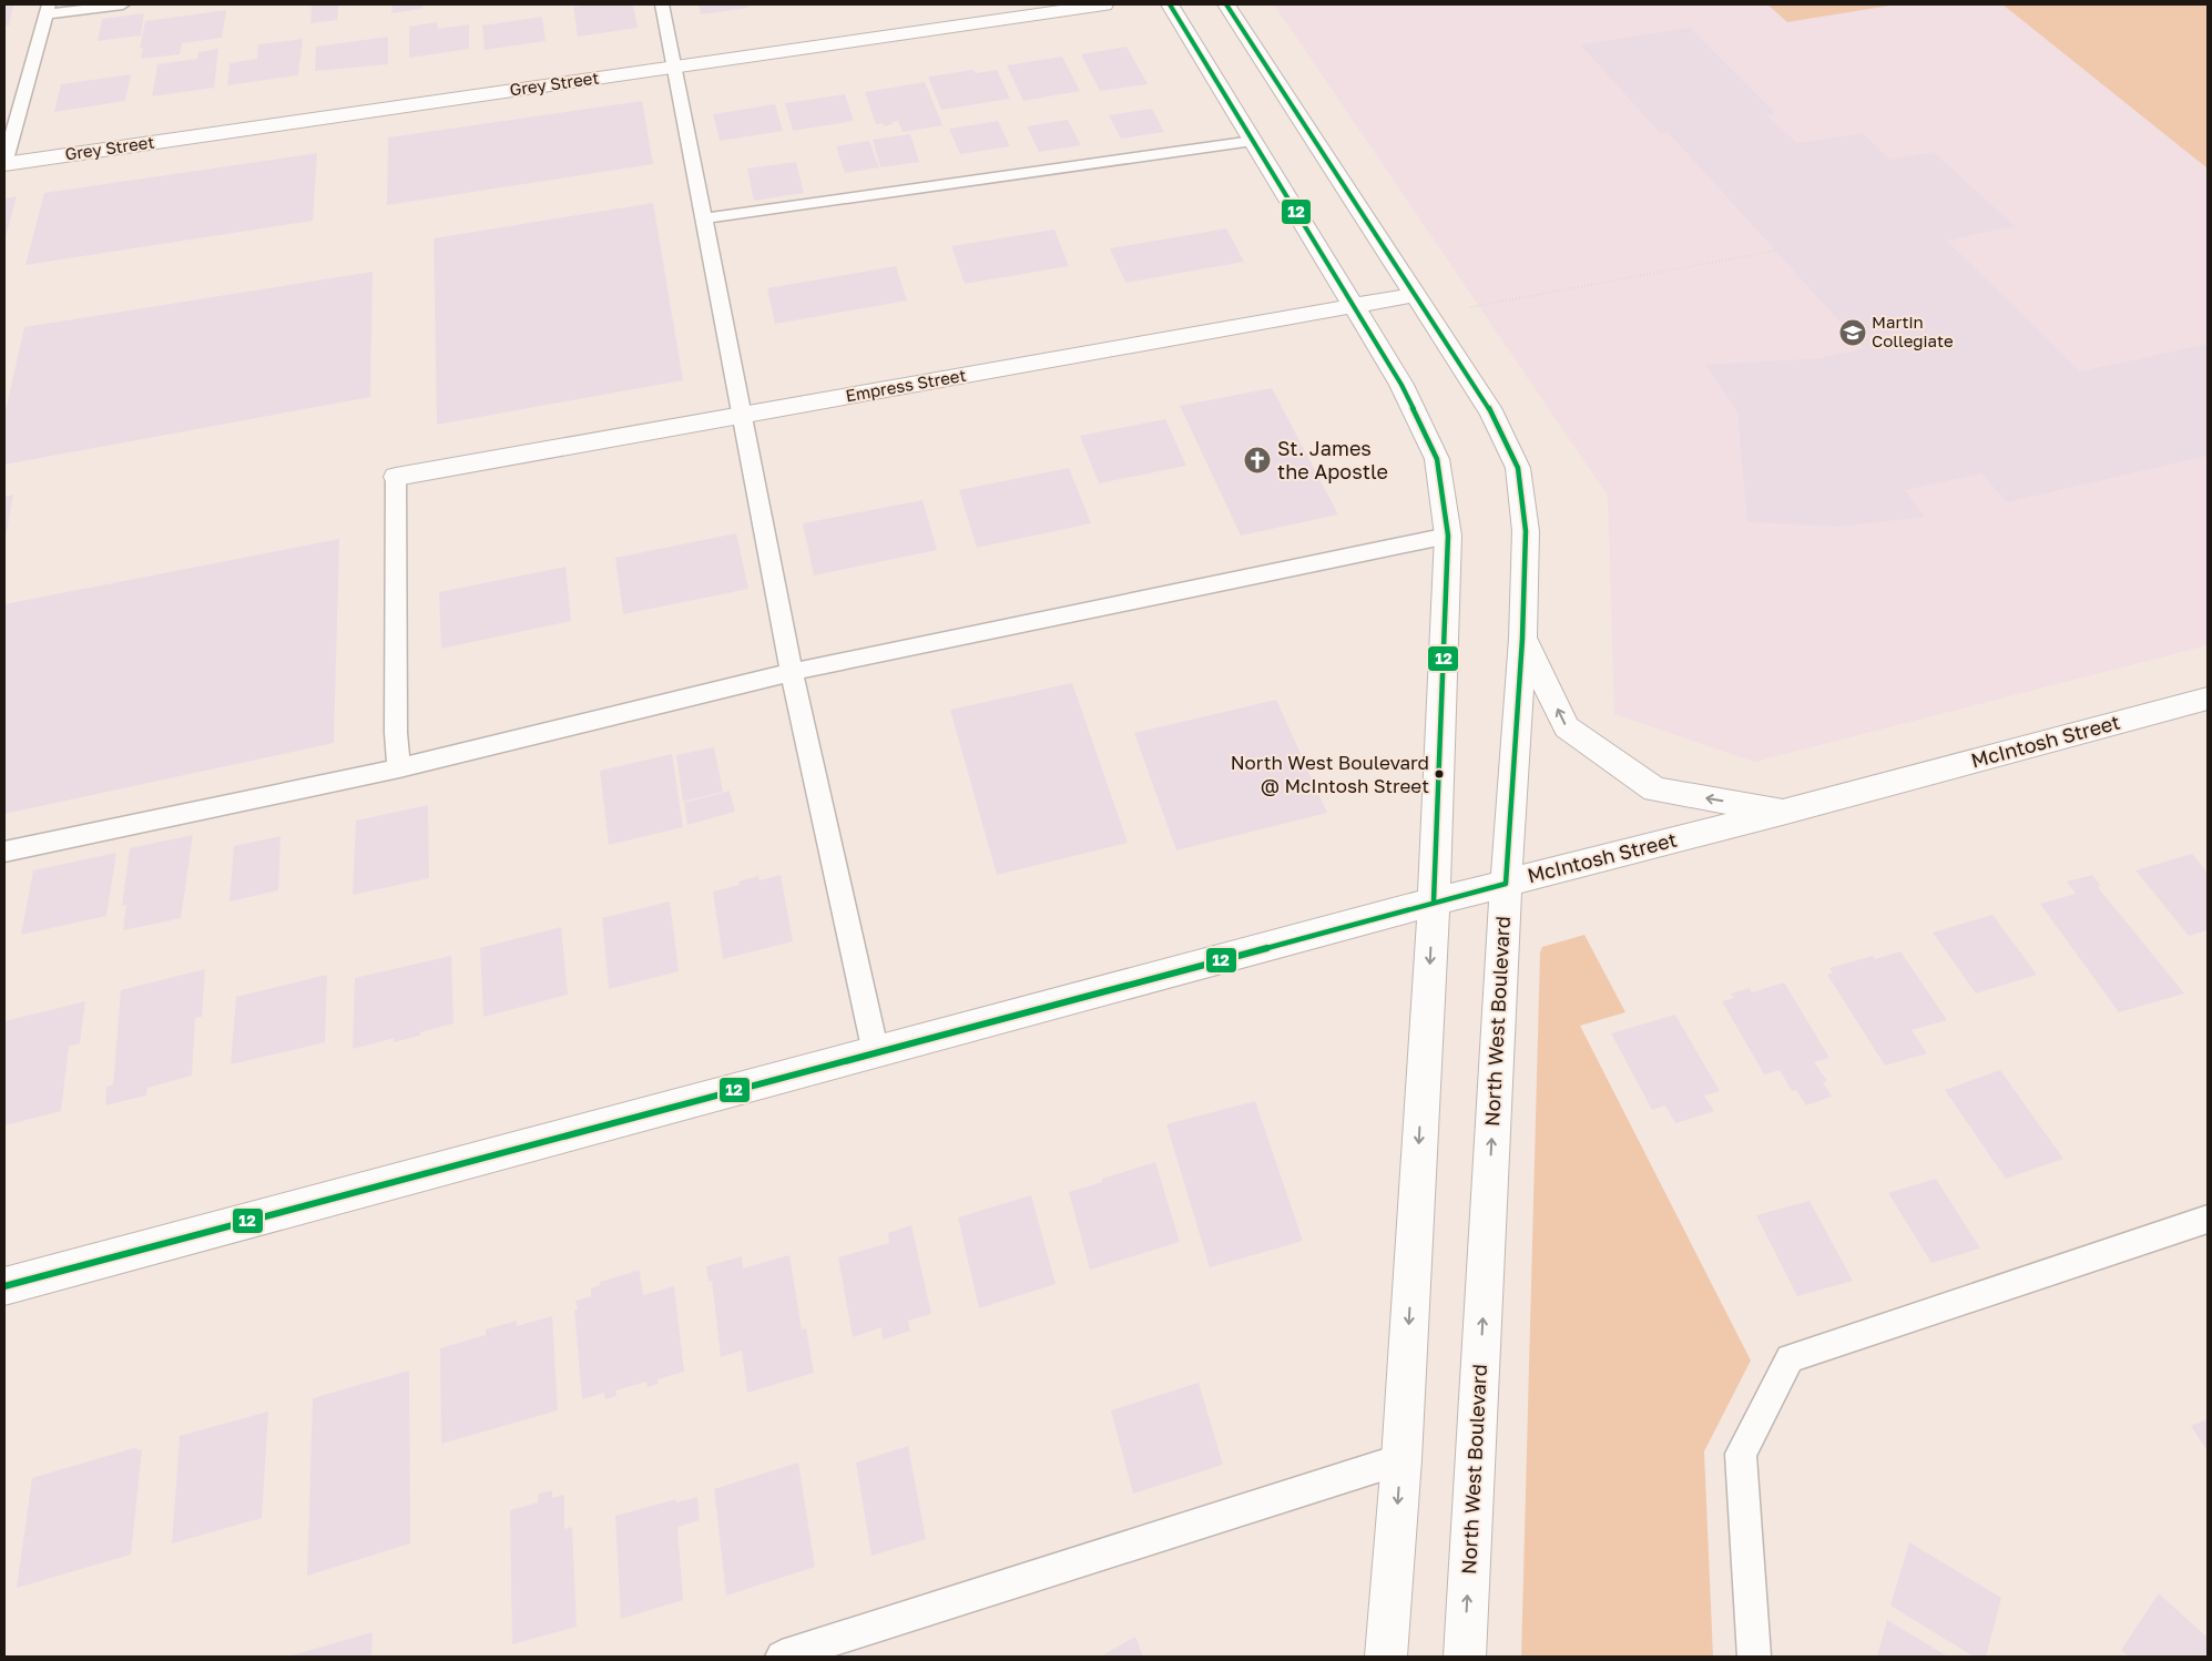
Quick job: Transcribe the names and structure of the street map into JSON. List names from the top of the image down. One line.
{"streets":{"street":["Grey Street","Empress Street","McIntosh Street","North West Boulevard"]},"crossings":[["Empress Street","North West Boulevard"],["McIntosh Street","North West Boulevard"]],"places":{"school or university":["Martin Collegiate"],"church":["St. James the Apostle"],"other":["North West Boulevard @ McIntosh Street"]},"lines":["transit line 12"]}
